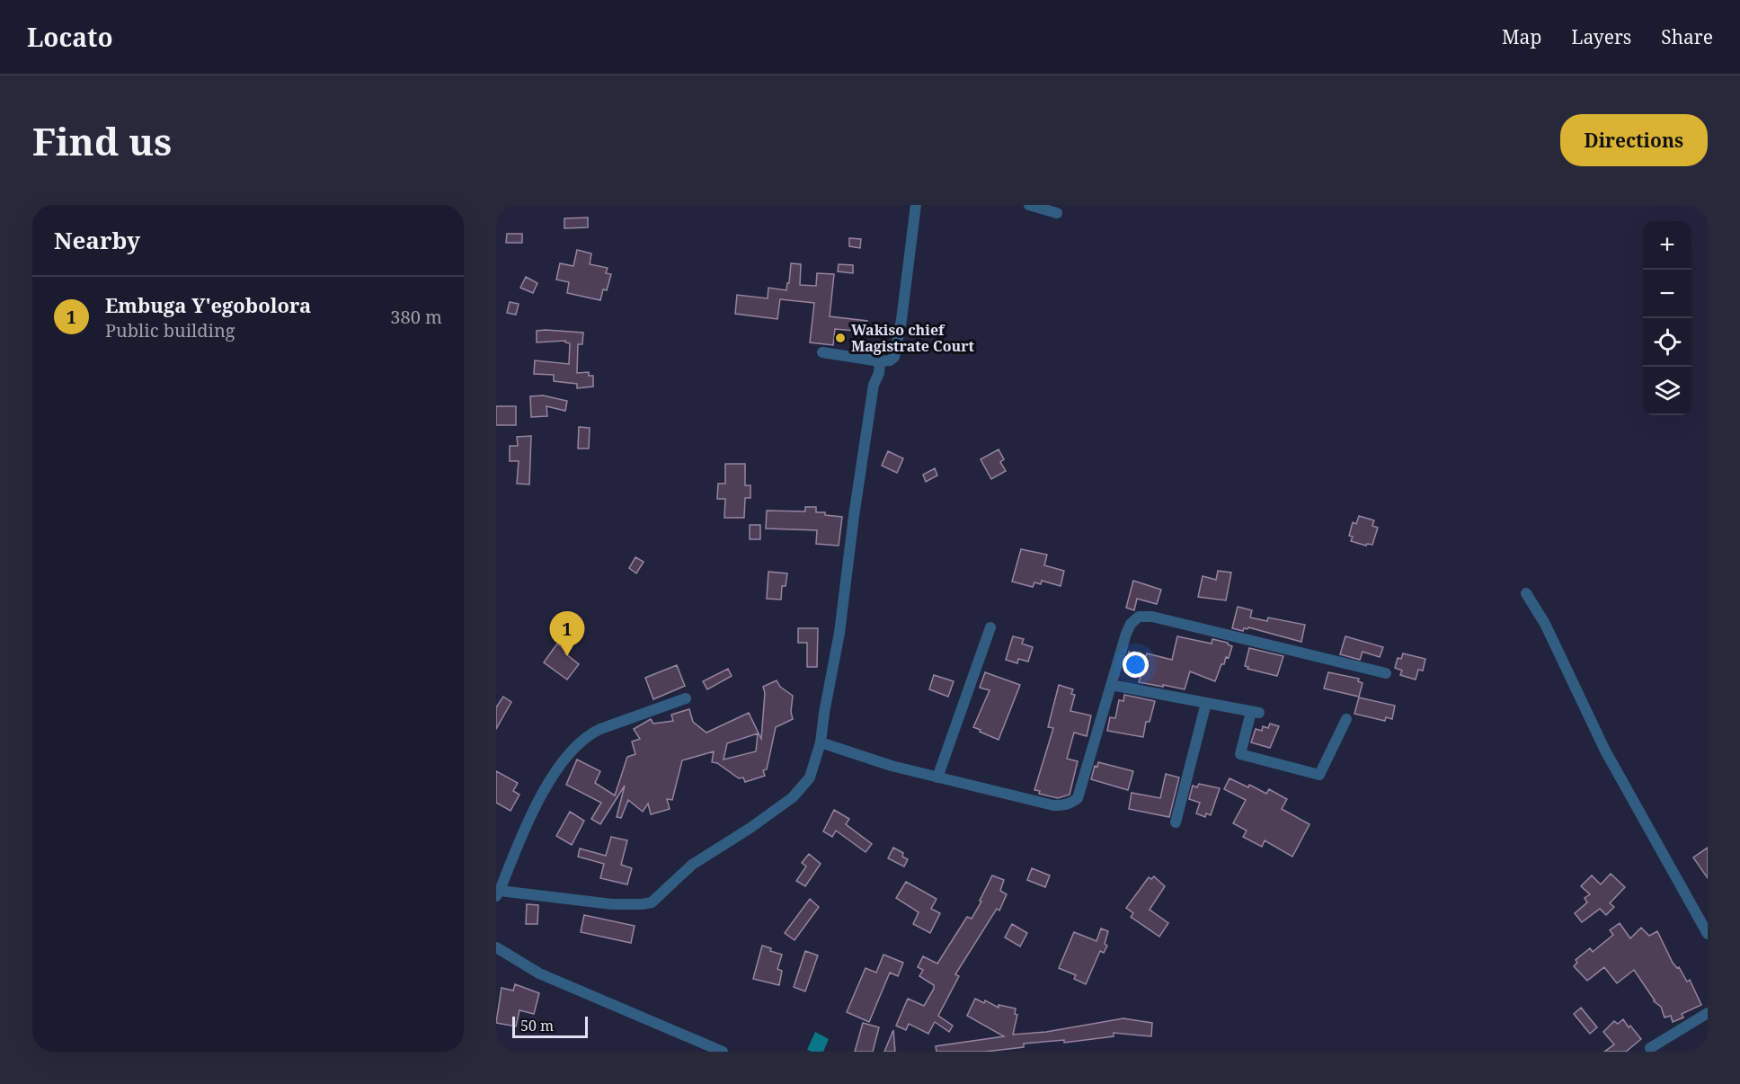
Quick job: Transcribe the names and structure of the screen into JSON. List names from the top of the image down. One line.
{"places":["Wakiso chief Magistrate Court"],"scale_bar":"50 m","page":{"header":"Locato","nav":["Map","Layers","Share"],"buttons":"Directions","title":"Find us","heading":"Nearby","map_buttons":["+","−"],"list":[{"mark":"1","name":"Embuga Y'egobolora","note":"Public building","value":"380 m"}],"pins":"1","scale":"50 m"}}
